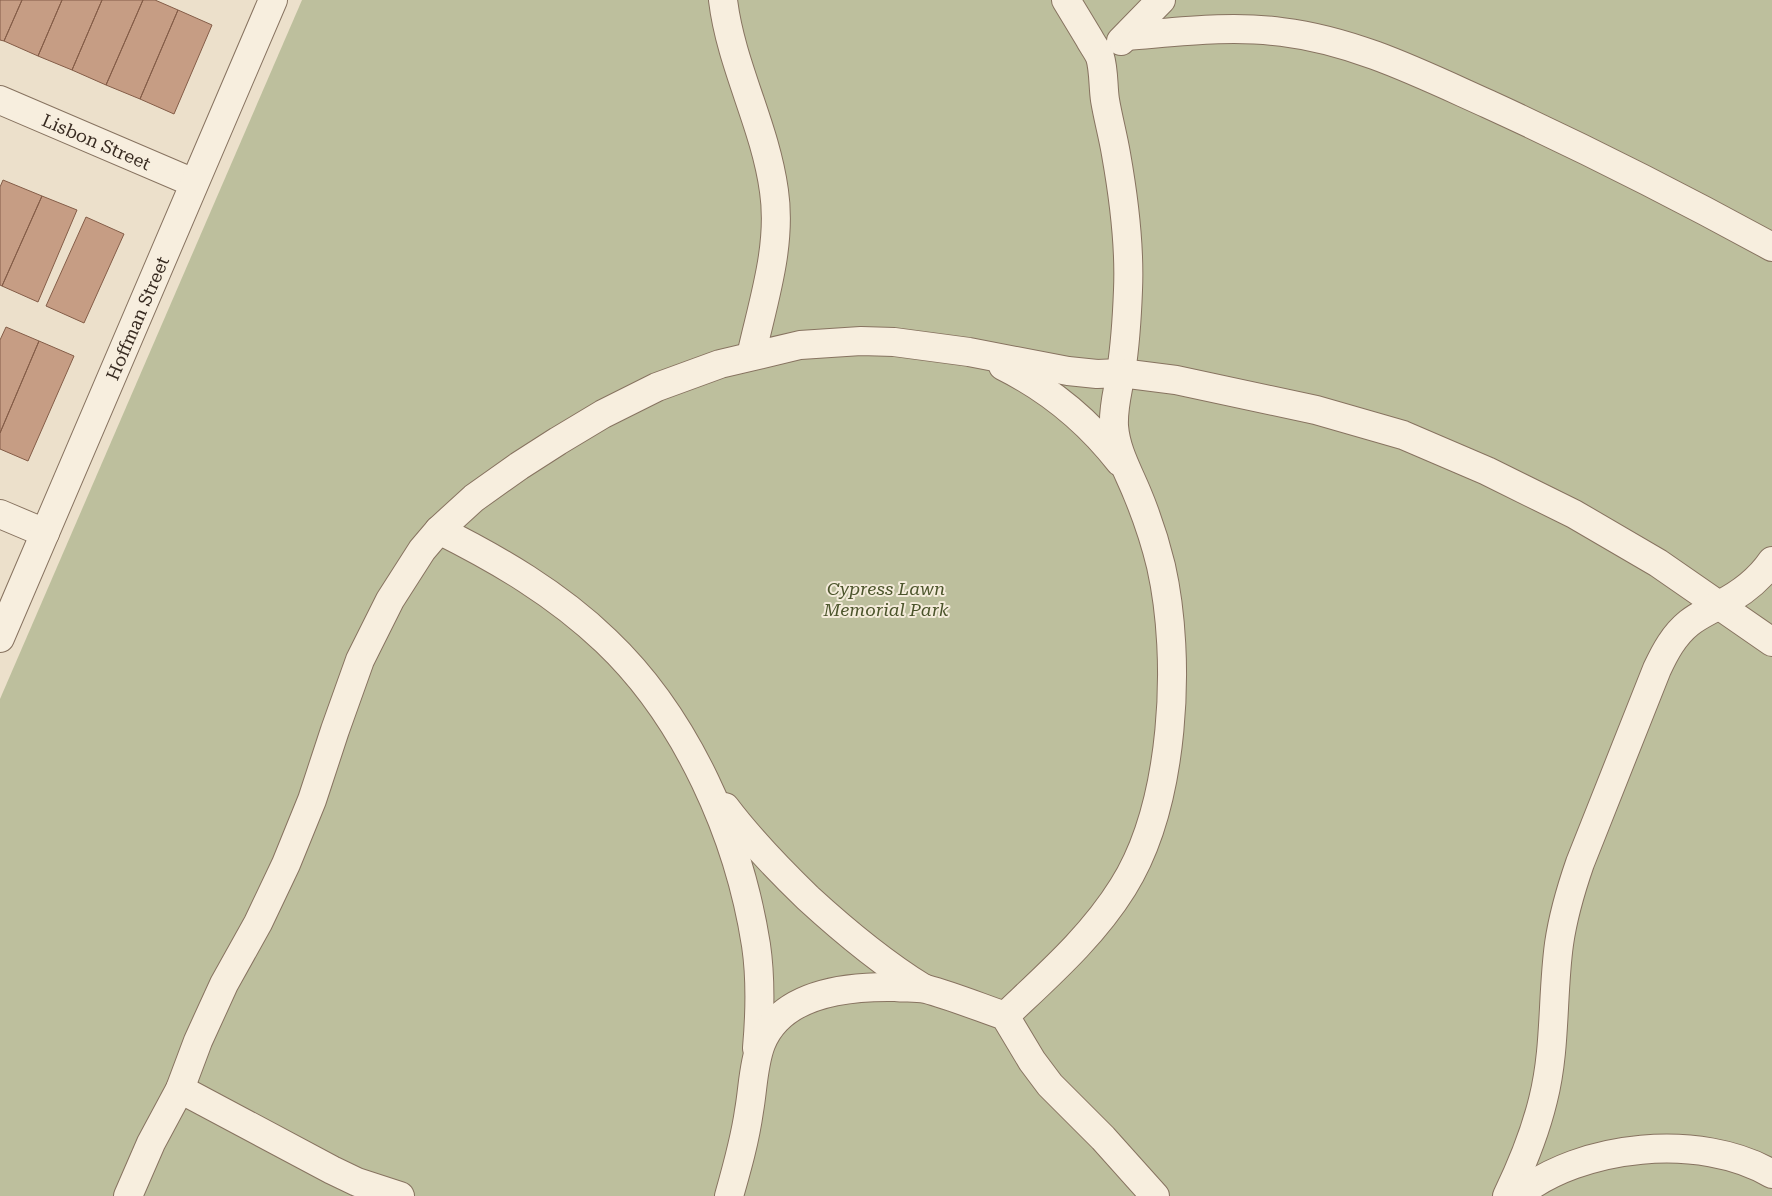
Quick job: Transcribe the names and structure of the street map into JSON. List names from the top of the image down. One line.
{"streets":{"street":["Lisbon Street","Hoffman Street"]},"crossings":[["Lisbon Street","Hoffman Street"]],"parks":["Cypress Lawn Memorial Park"]}
